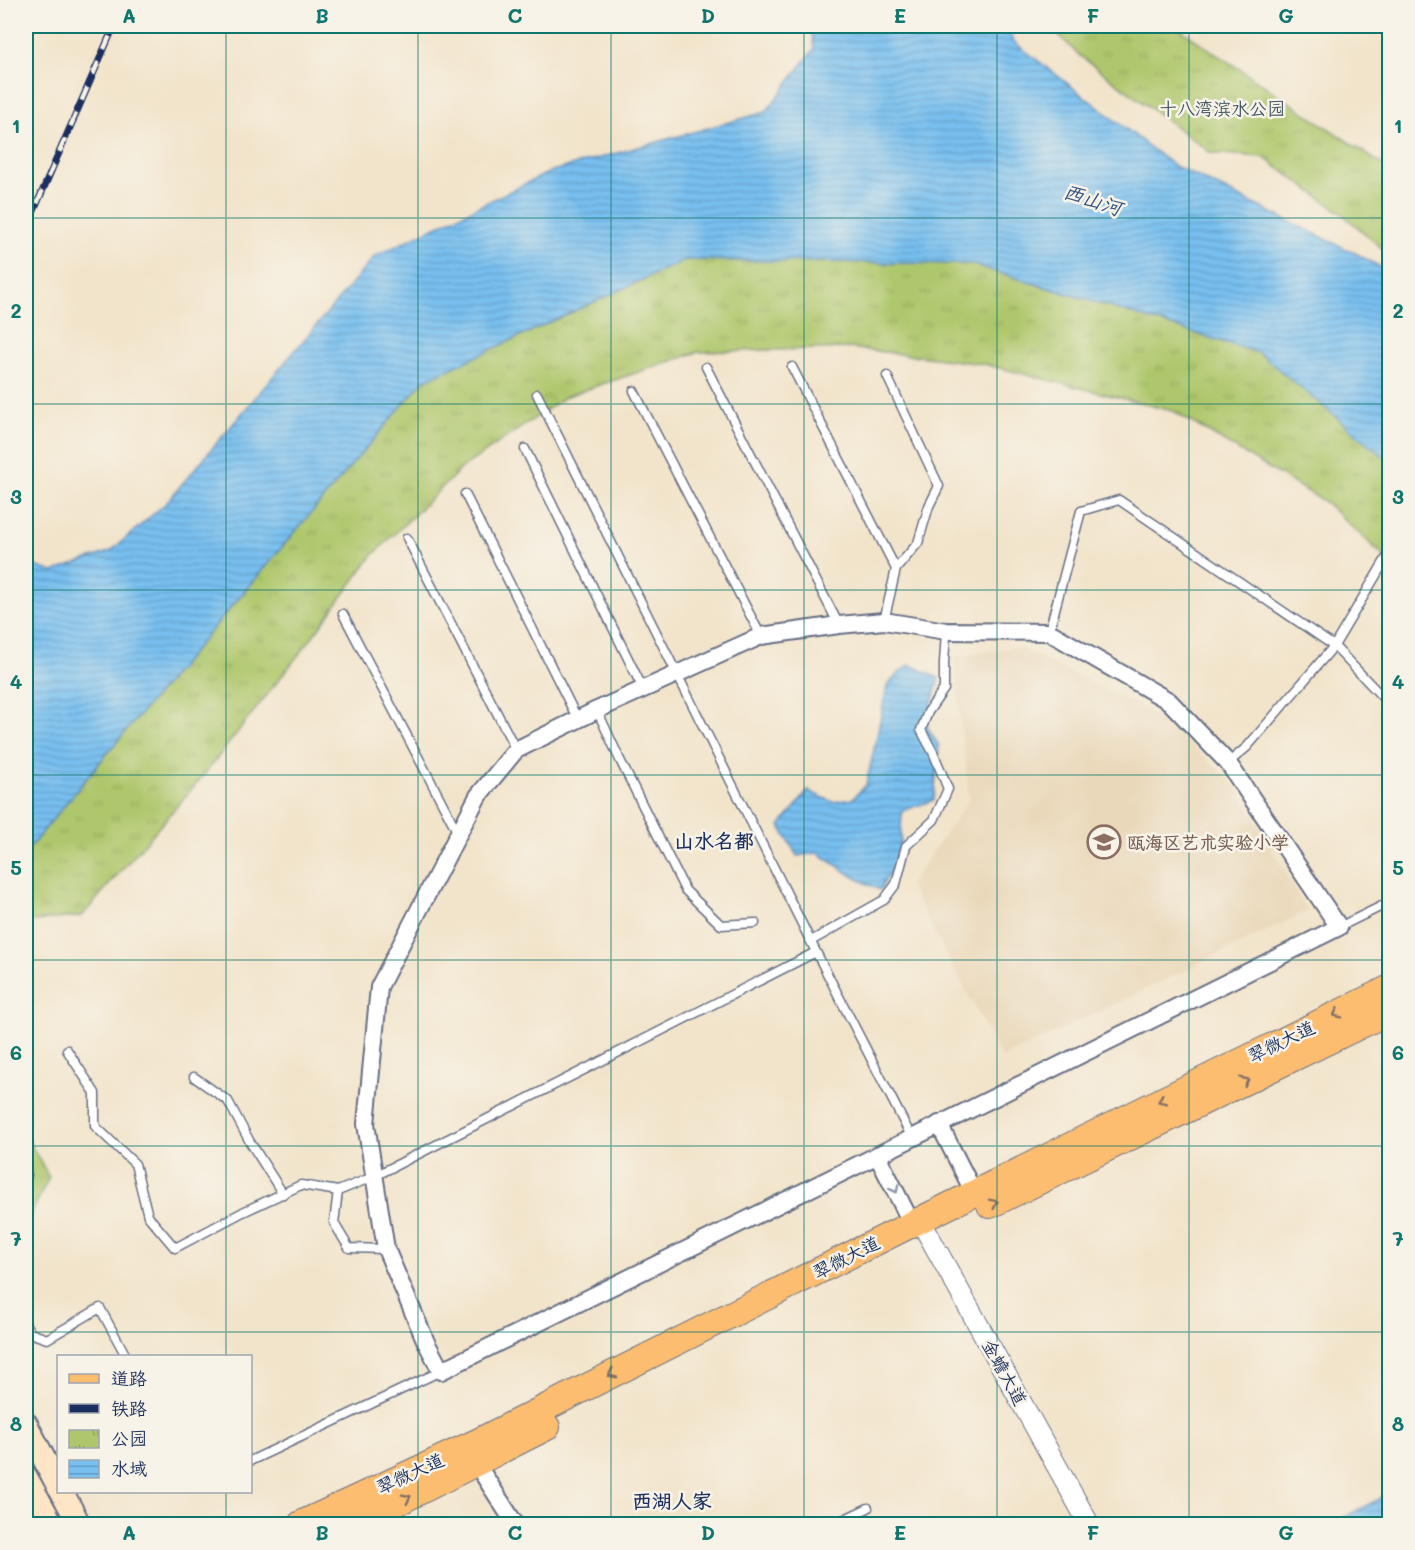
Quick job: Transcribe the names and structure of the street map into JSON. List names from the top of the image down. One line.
{"streets":{"main road":["翠微大道"],"street":["金蟾大道"]},"crossings":[["翠微大道","金蟾大道"]],"districts":["山水名都","西湖人家"],"water":["西山河"],"parks":["十八湾滨水公园"],"places":{"school or university":["瓯海区艺术实验小学"]},"legend":["道路","铁路","公园","水域"],"grid":{"columns":["A","B","C","D","E","F","G"],"rows":["1","2","3","4","5","6","7","8"]}}
